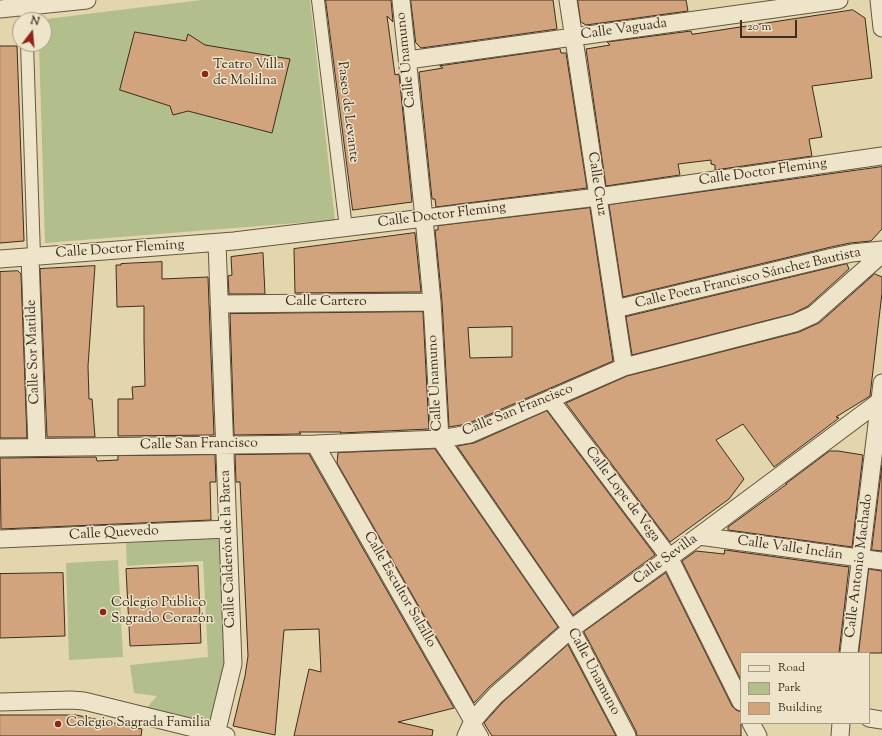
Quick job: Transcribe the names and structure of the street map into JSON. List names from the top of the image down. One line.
{"streets":{"street":["Calle Vaguada","Calle Unamuno","Paseo de Levante","Calle Doctor Fleming","Calle Cruz","Calle Poeta Francisco Sánchez Bautista","Calle Cartero","Calle Sor Matilde","Calle San Francisco","Calle Lope de Vega","Calle Quevedo","Calle Calderón de la Barca","Calle Valle Inclán","Calle Sevilla","Calle Antonio Machado","Calle Escultor Salzillo"]},"crossings":[["Calle Vaguada","Calle Unamuno"],["Calle Vaguada","Calle Cruz"],["Calle Unamuno","Calle Doctor Fleming"],["Calle Unamuno","Calle Cartero"],["Calle Unamuno","Calle San Francisco"],["Calle Unamuno","Calle Sevilla"],["Paseo de Levante","Calle Doctor Fleming"],["Calle Doctor Fleming","Calle Cruz"],["Calle Doctor Fleming","Calle Sor Matilde"],["Calle Doctor Fleming","Calle Calderón de la Barca"],["Calle Cruz","Calle Poeta Francisco Sánchez Bautista"],["Calle Cruz","Calle San Francisco"],["Calle Cartero","Calle Calderón de la Barca"],["Calle Sor Matilde","Calle San Francisco"],["Calle San Francisco","Calle Lope de Vega"],["Calle San Francisco","Calle Calderón de la Barca"],["Calle San Francisco","Calle Escultor Salzillo"],["Calle Lope de Vega","Calle Sevilla"],["Calle Quevedo","Calle Calderón de la Barca"],["Calle Valle Inclán","Calle Sevilla"],["Calle Valle Inclán","Calle Antonio Machado"],["Calle Sevilla","Calle Antonio Machado"],["Calle Sevilla","Calle Escultor Salzillo"]],"places":["Teatro Villa de Molilna","Colegio Público Sagrado Corazón","Colegio Sagrada Familia"],"legend":["Road","Park","Building"],"scale_bar":"20 m","north":"top"}
